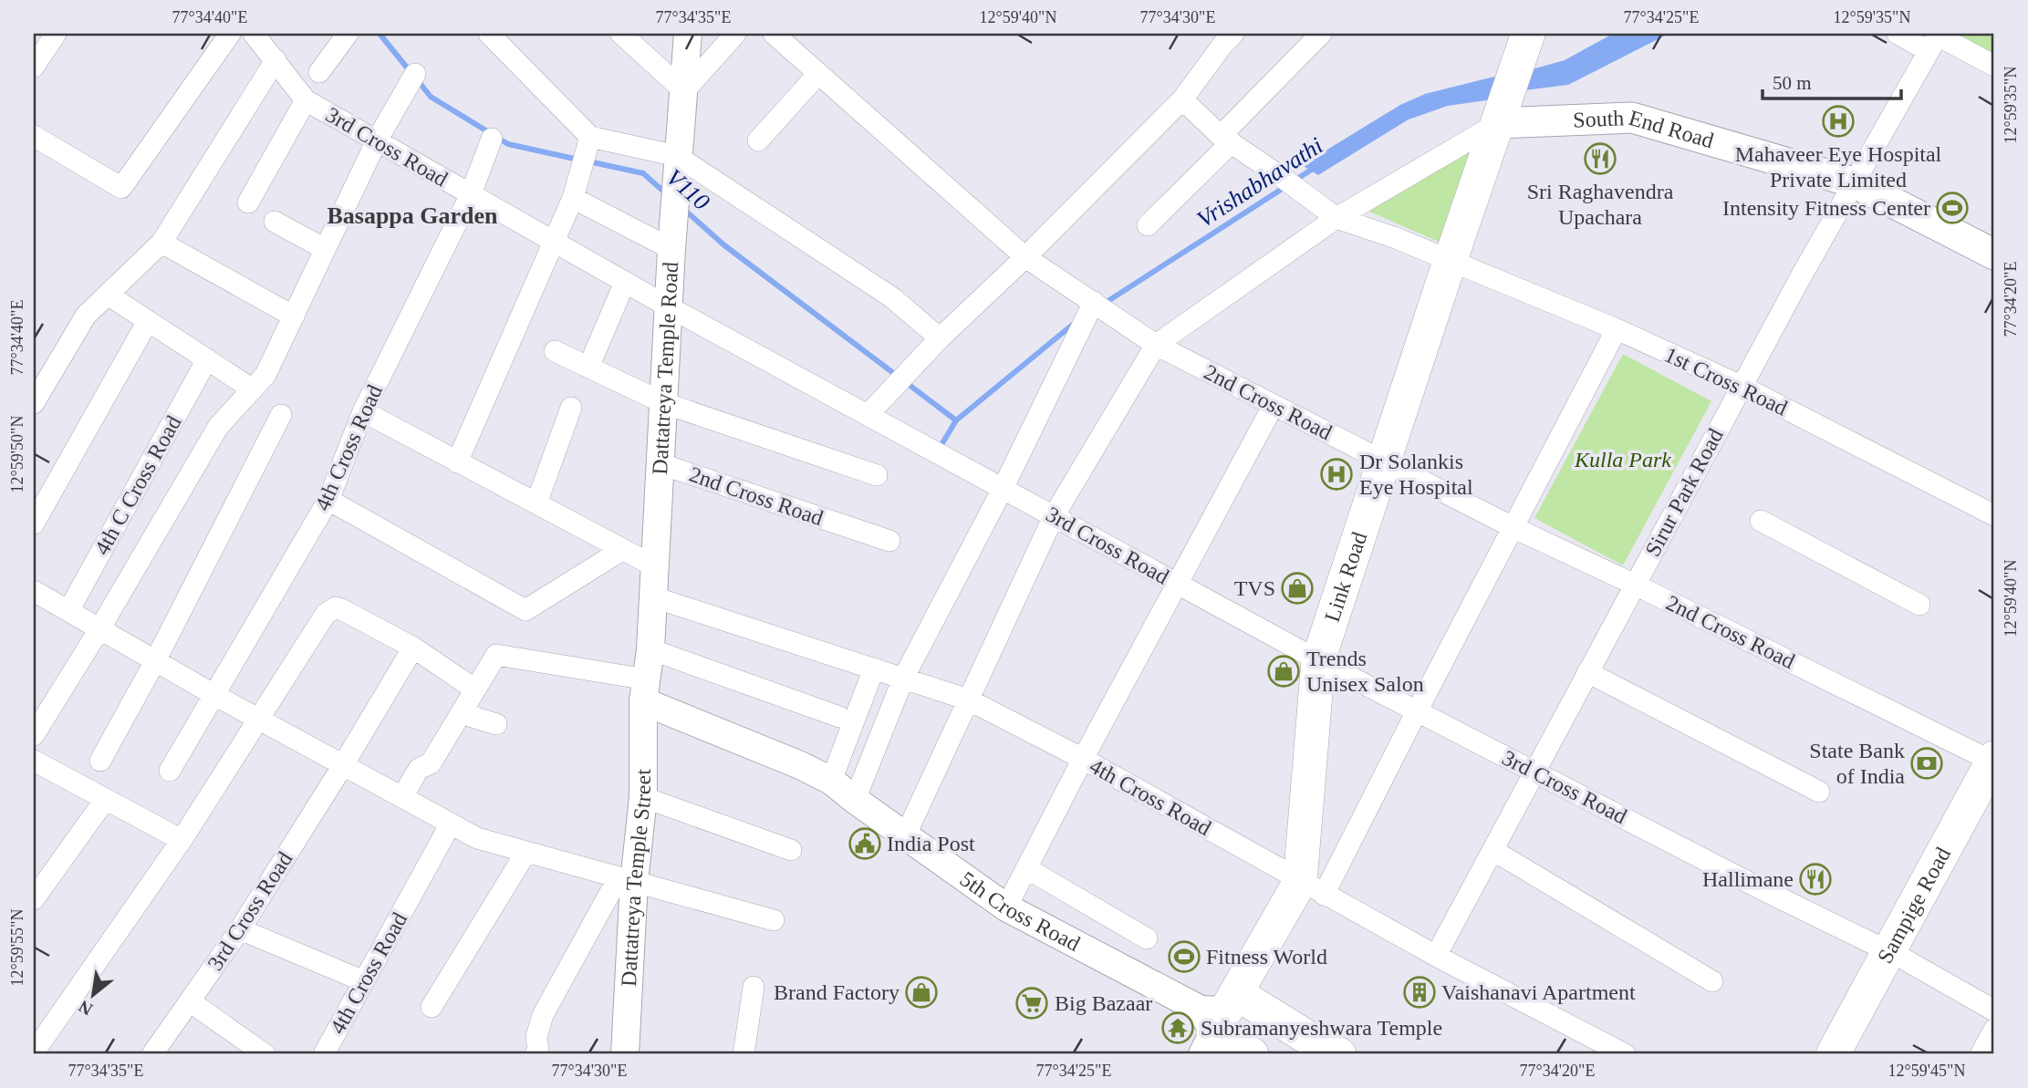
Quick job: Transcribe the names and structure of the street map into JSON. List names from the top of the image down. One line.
{"streets":{"main road":["South End Road","Link Road","Sampige Road","5th Cross Road"],"street":["3rd Cross Road","Dattatreya Temple Road","1st Cross Road","2nd Cross Road","4th Cross Road","4th C Cross Road","Sirur Park Road","Dattatreya Temple Street"]},"crossings":[["South End Road","Sirur Park Road"],["South End Road","Link Road"],["3rd Cross Road","Dattatreya Temple Road"],["3rd Cross Road","4th Cross Road"],["3rd Cross Road","Sirur Park Road"],["3rd Cross Road","Link Road"],["3rd Cross Road","Sampige Road"],["Dattatreya Temple Road","2nd Cross Road"],["Dattatreya Temple Road","4th Cross Road"],["Dattatreya Temple Road","Dattatreya Temple Street"],["Dattatreya Temple Road","5th Cross Road"],["1st Cross Road","Sirur Park Road"],["1st Cross Road","Link Road"],["2nd Cross Road","Sirur Park Road"],["2nd Cross Road","Link Road"],["2nd Cross Road","Sampige Road"],["4th Cross Road","Sirur Park Road"],["4th Cross Road","Link Road"],["Link Road","5th Cross Road"],["Dattatreya Temple Street","5th Cross Road"]],"districts":["Basappa Garden"],"water":["Vrishabhavathi","V110"],"parks":["Kulla Park"],"places":{"hospital":["Mahaveer Eye Hospital Private Limited","Dr Solankis Eye Hospital"],"restaurant":["Sri Raghavendra Upachara","Hallimane"],"sports":["Intensity Fitness Center","Fitness World"],"shop":["TVS","Trends Unisex Salon","Brand Factory"],"bank":["State Bank of India"],"public building":["India Post"],"building":["Vaishanavi Apartment"],"supermarket":["Big Bazaar"],"temple":["Subramanyeshwara Temple"]},"scale_bar":"50 m","north":"bottom left","coordinates":["77°34'40\"E","77°34'35\"E","12°59'40\"N","77°34'30\"E","77°34'25\"E","12°59'35\"N","77°34'20\"E","12°59'50\"N","12°59'55\"N","12°59'45\"N"]}
